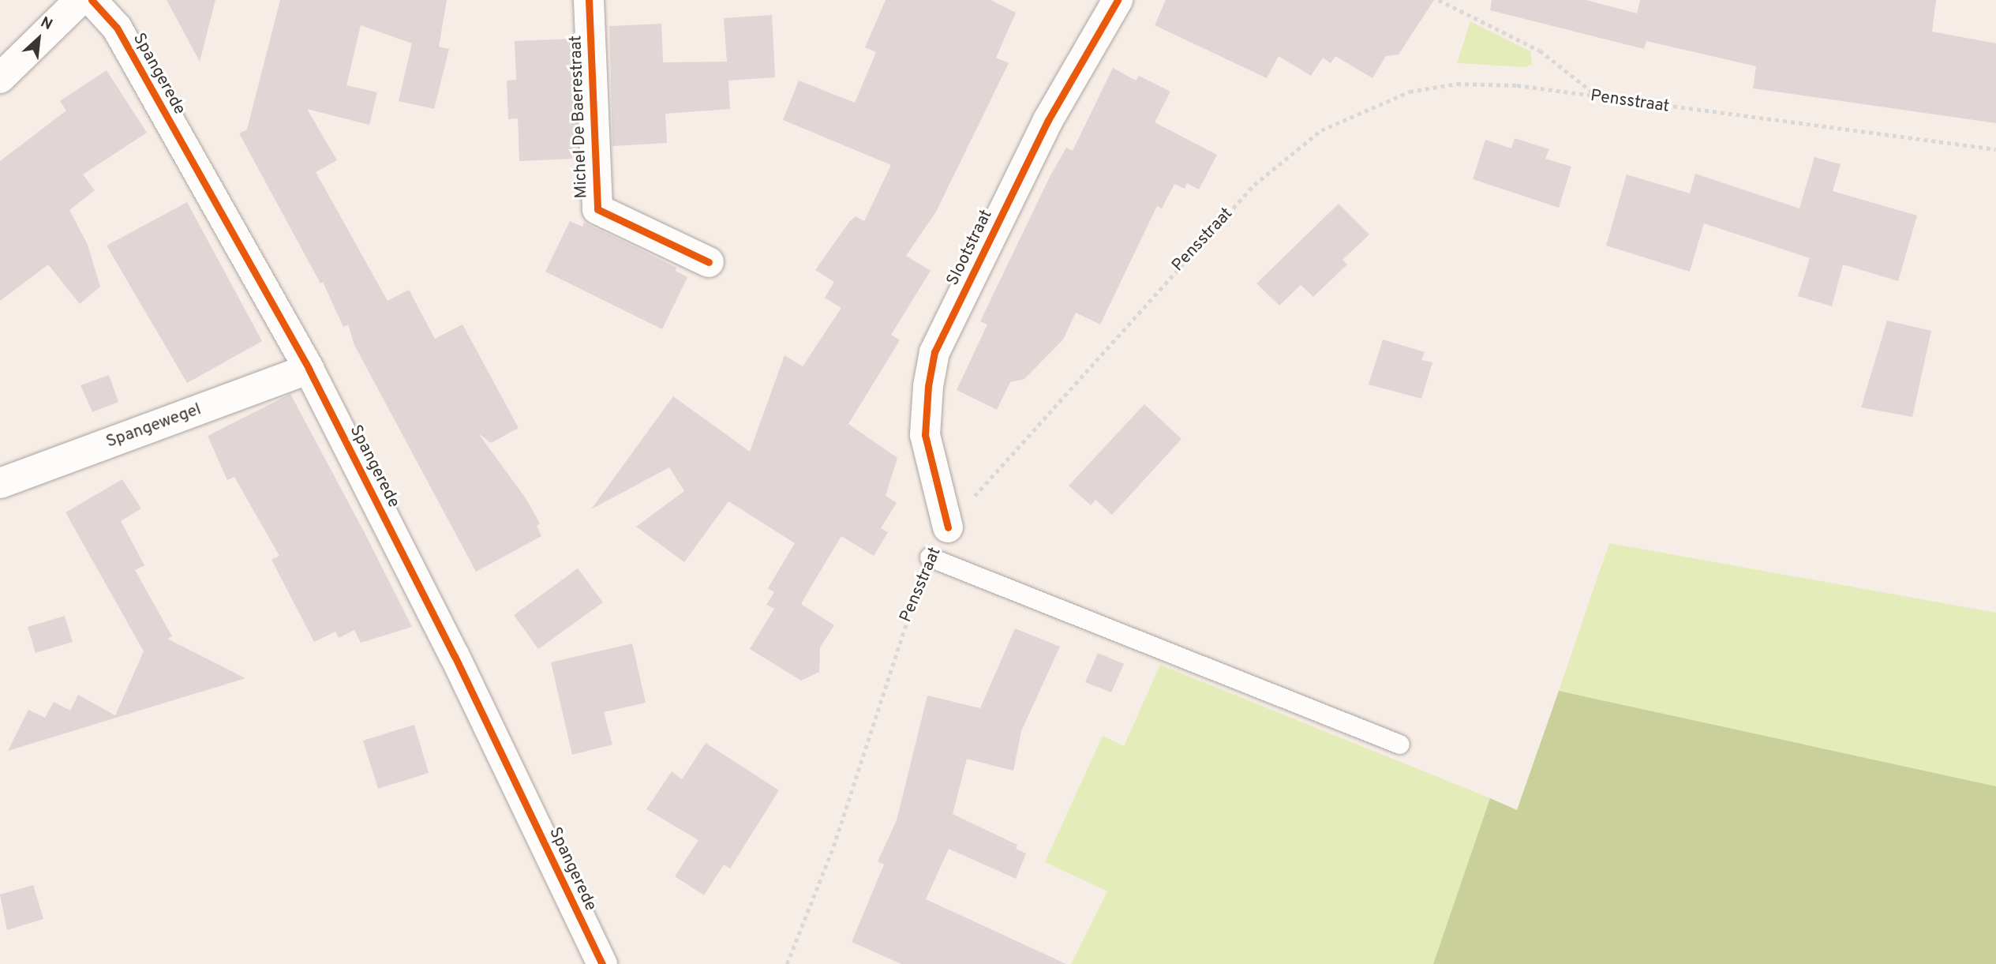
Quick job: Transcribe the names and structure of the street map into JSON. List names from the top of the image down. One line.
{"streets":{"street":["Spangerede","Michel De Baerestraat","Slootstraat","Spangewegel"],"path":["Pensstraat"]},"crossings":[["Spangerede","Spangewegel"],["Pensstraat","Slootstraat"]],"north":"top right"}
